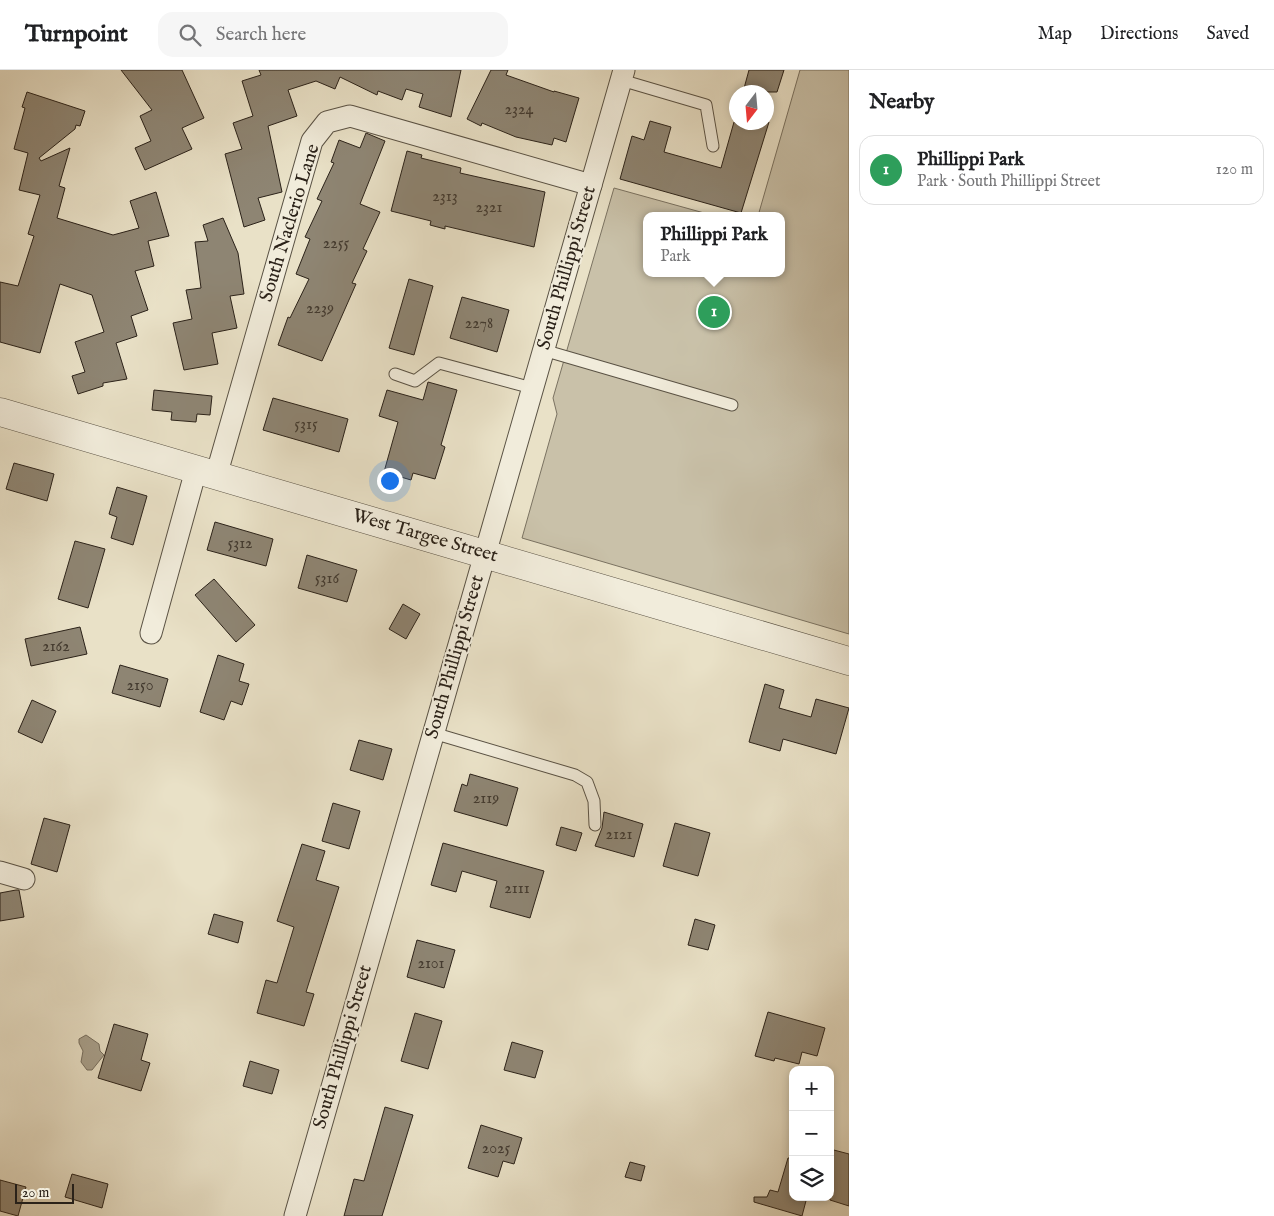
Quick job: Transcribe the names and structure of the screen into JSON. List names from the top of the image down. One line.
{"streets":{"street":["South Naclerio Lane","South Phillippi Street","West Targee Street"]},"crossings":[["South Naclerio Lane","South Phillippi Street"],["South Naclerio Lane","West Targee Street"],["South Phillippi Street","West Targee Street"]],"house_numbers":["2324","2313","2321","2255","2239","2278","5315","5312","5316","2162","2150","2119","2121","2111","2101","2025"],"scale_bar":"20 m","north":"bottom","page":{"header":"Turnpoint","search":"Search here","nav":["Map","Directions","Saved"],"heading":"Nearby","list":[{"mark":"1","name":"Phillippi Park","note":"Park · South Phillippi Street","value":"120 m"}],"popup":["Phillippi Park","Park"],"pins":"1","map_buttons":["+","−"],"scale":"20 m"}}
